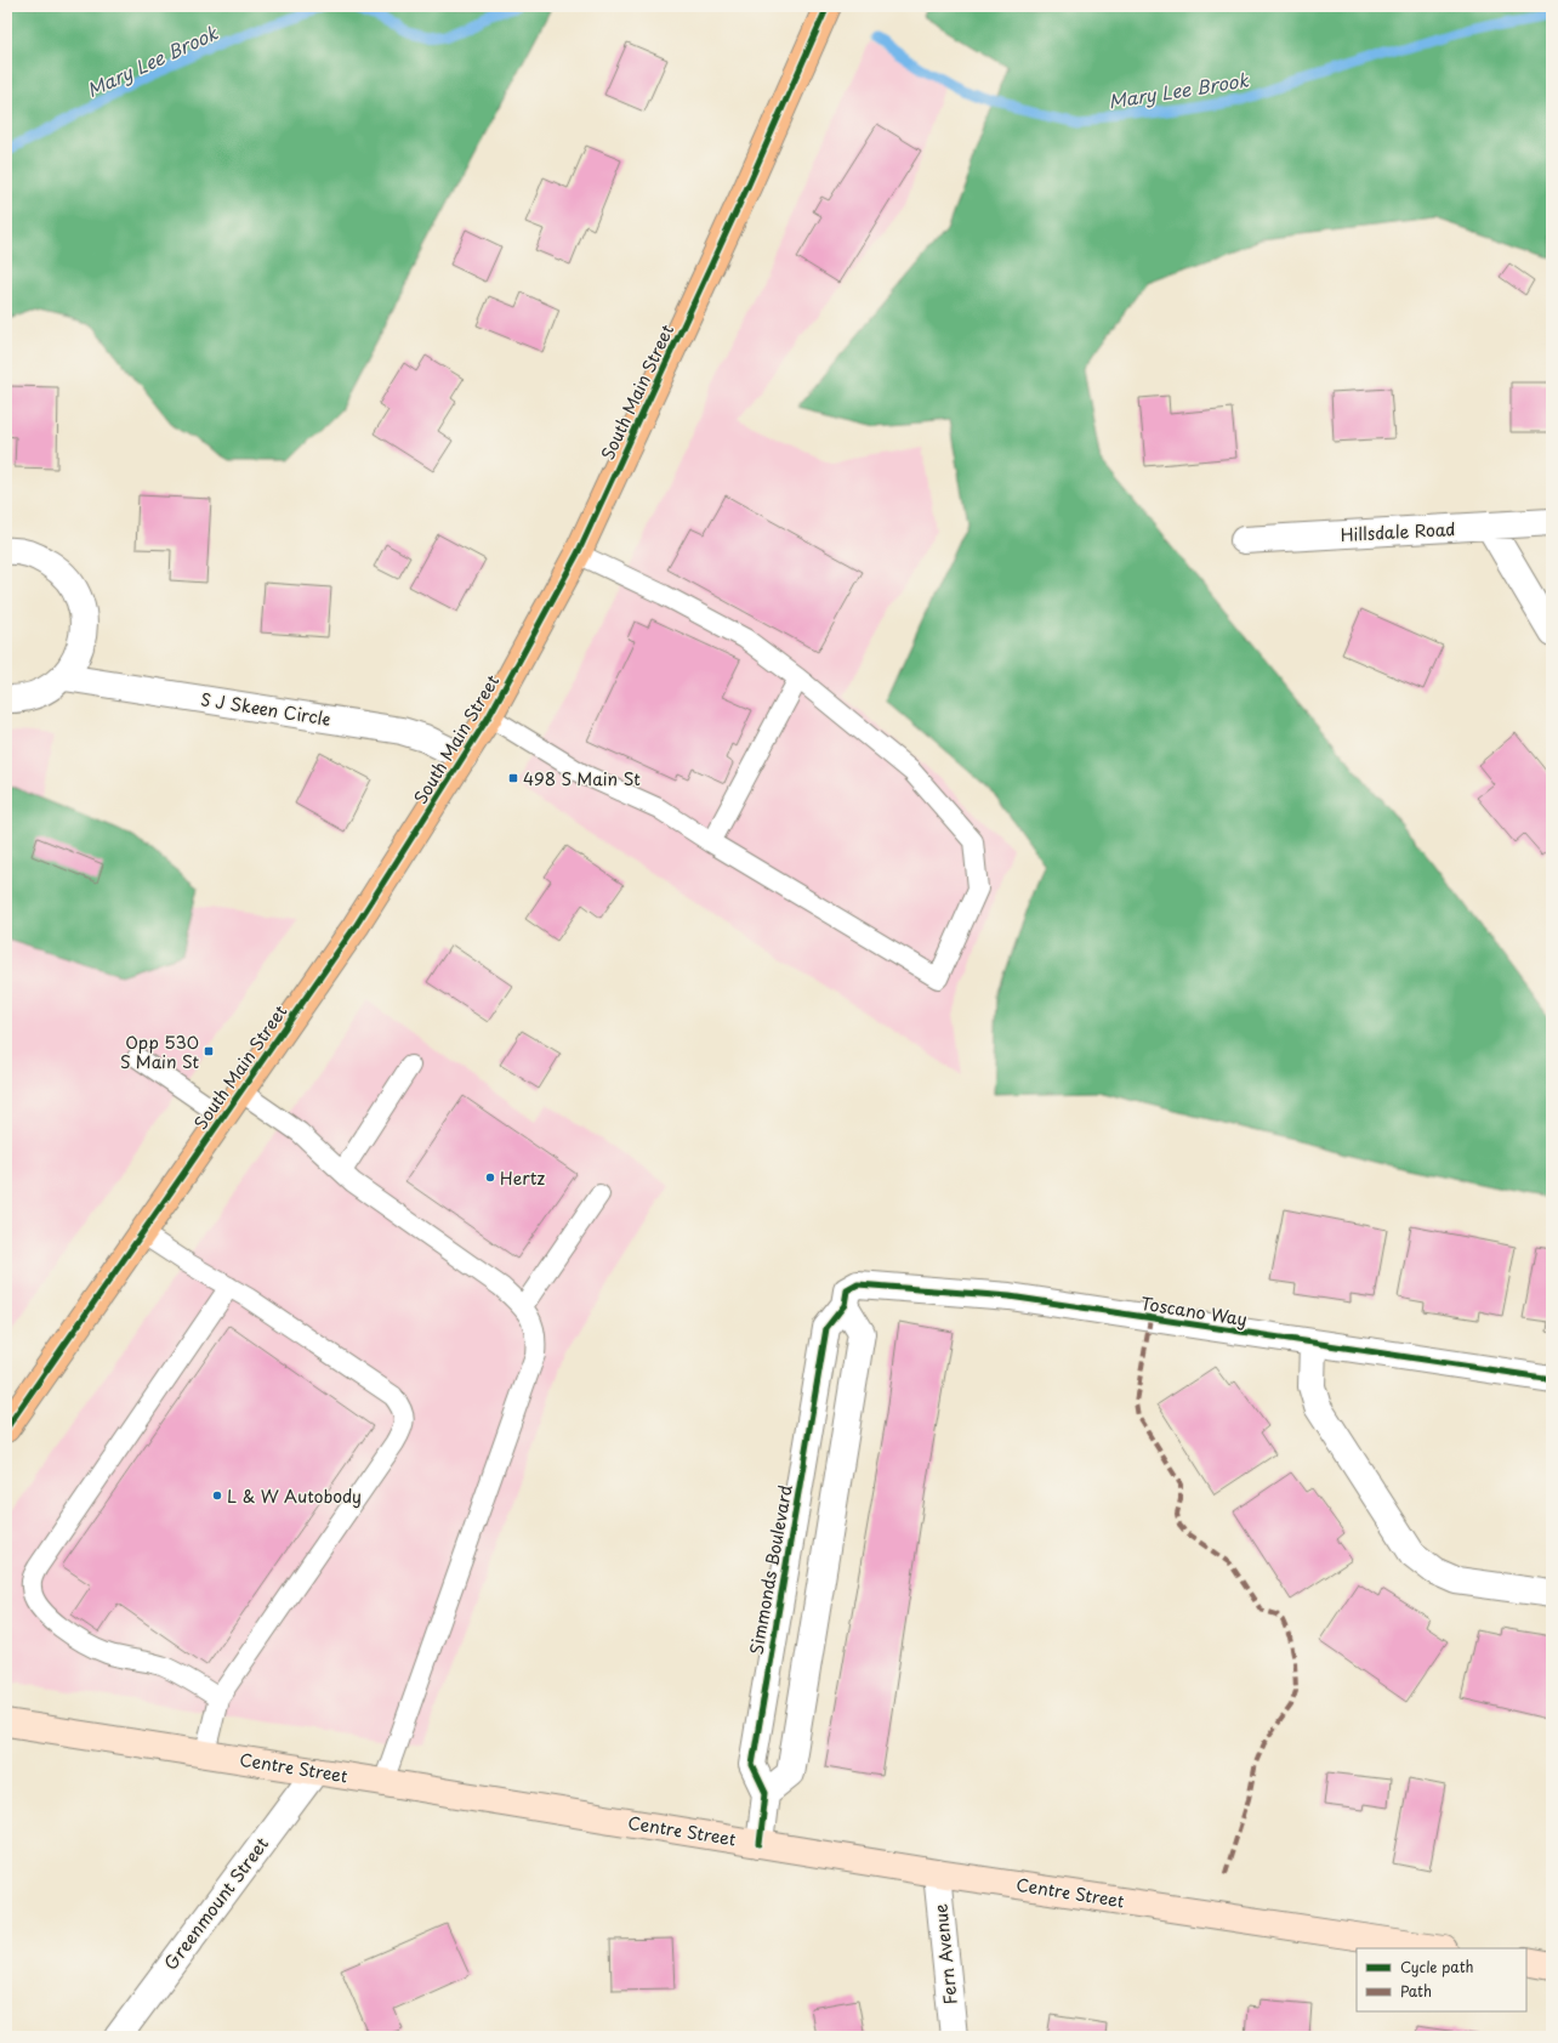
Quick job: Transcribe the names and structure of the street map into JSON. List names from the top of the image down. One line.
{"streets":{"main road":["South Main Street","Centre Street"],"street":["Hillsdale Road","S J Skeen Circle","Toscano Way","Simmonds Boulevard","Greenmount Street","Fern Avenue"]},"crossings":[["South Main Street","S J Skeen Circle"],["Toscano Way","Simmonds Boulevard"],["Centre Street","Greenmount Street"],["Centre Street","Fern Avenue"]],"water":["Mary Lee Brook"],"places":{"transit":["498 S Main St","Opp 530 S Main St"],"other":["Hertz","L & W Autobody"]},"legend":["Cycle path","Path"]}
